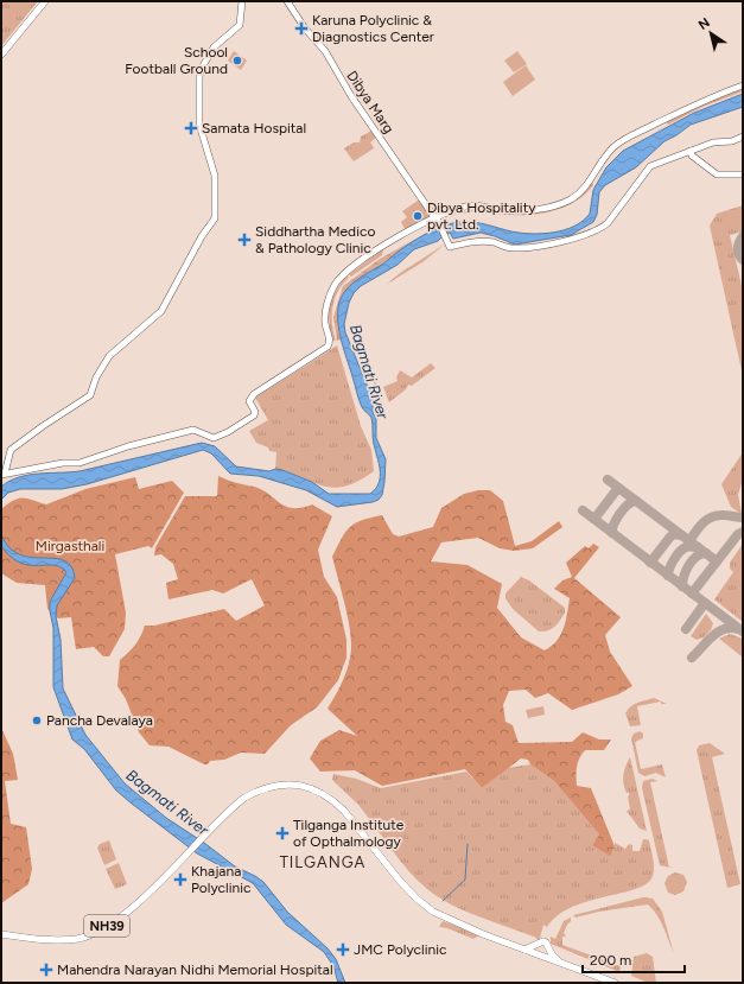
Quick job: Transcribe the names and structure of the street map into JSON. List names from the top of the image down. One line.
{"streets":{"main road":["Dibya Marg","NH39"]},"districts":["TILGANGA"],"water":["Bagmati River"],"parks":["Mirgasthali"],"places":{"health":["Karuna Polyclinic & Diagnostics Center","Samata Hospital","Siddhartha Medico & Pathology Clinic","Tilganga Institute of Opthalmology","Khajana Polyclinic","JMC Polyclinic","Mahendra Narayan Nidhi Memorial Hospital"],"other":["School Football Ground","Dibya Hospitality pvt. Ltd.","Pancha Devalaya"]},"scale_bar":"200 m","north":"top left"}
